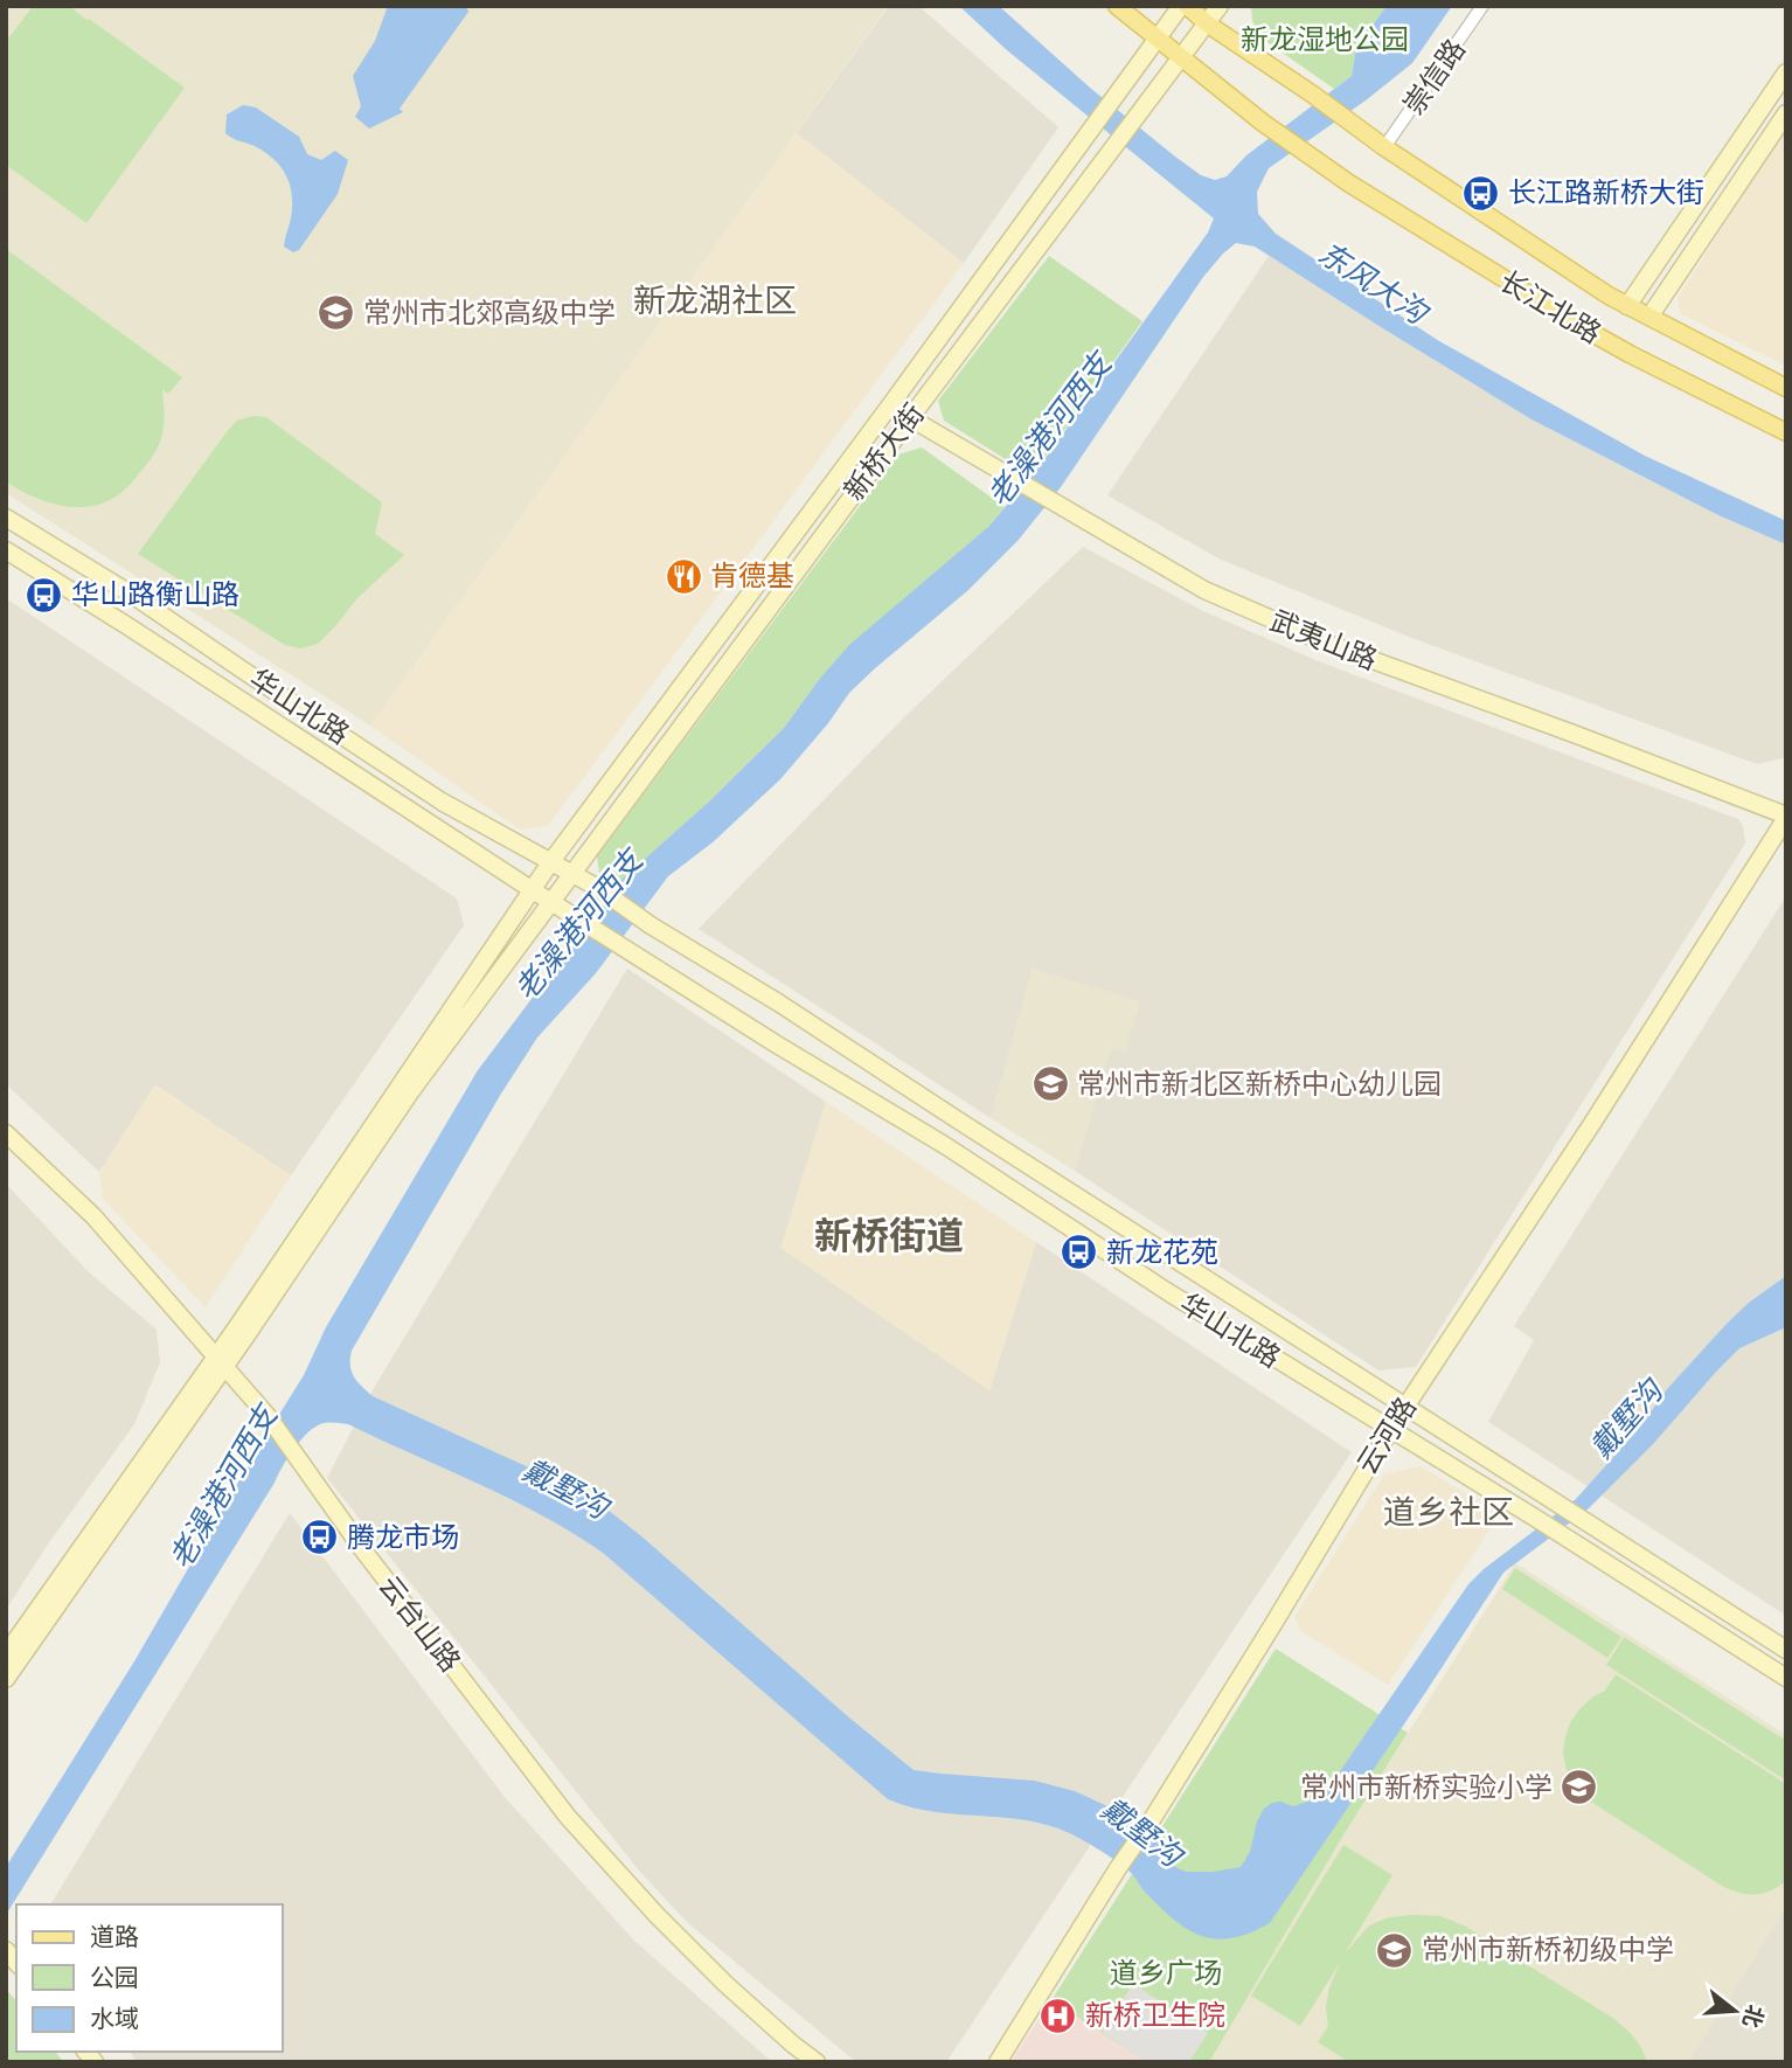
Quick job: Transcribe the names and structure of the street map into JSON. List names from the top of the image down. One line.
{"streets":{"main road":["长江北路"],"street":["崇信路","新桥大街","武夷山路","华山北路","云河路","云台山路"]},"crossings":[["崇信路","长江北路"],["长江北路","新桥大街"],["新桥大街","武夷山路"],["新桥大街","华山北路"],["新桥大街","云台山路"],["武夷山路","云河路"],["华山北路","云河路"]],"districts":["新龙湖社区","新桥街道","道乡社区"],"water":["东风大沟","老澡港河西支","戴墅沟"],"parks":["新龙湿地公园","道乡广场"],"places":{"bus stop":["长江路新桥大街","华山路衡山路","新龙花苑","腾龙市场"],"school or university":["常州市北郊高级中学","常州市新北区新桥中心幼儿园","常州市新桥实验小学","常州市新桥初级中学"],"restaurant":["肯德基"],"hospital":["新桥卫生院"]},"legend":["道路","公园","水域"],"north":"right"}
